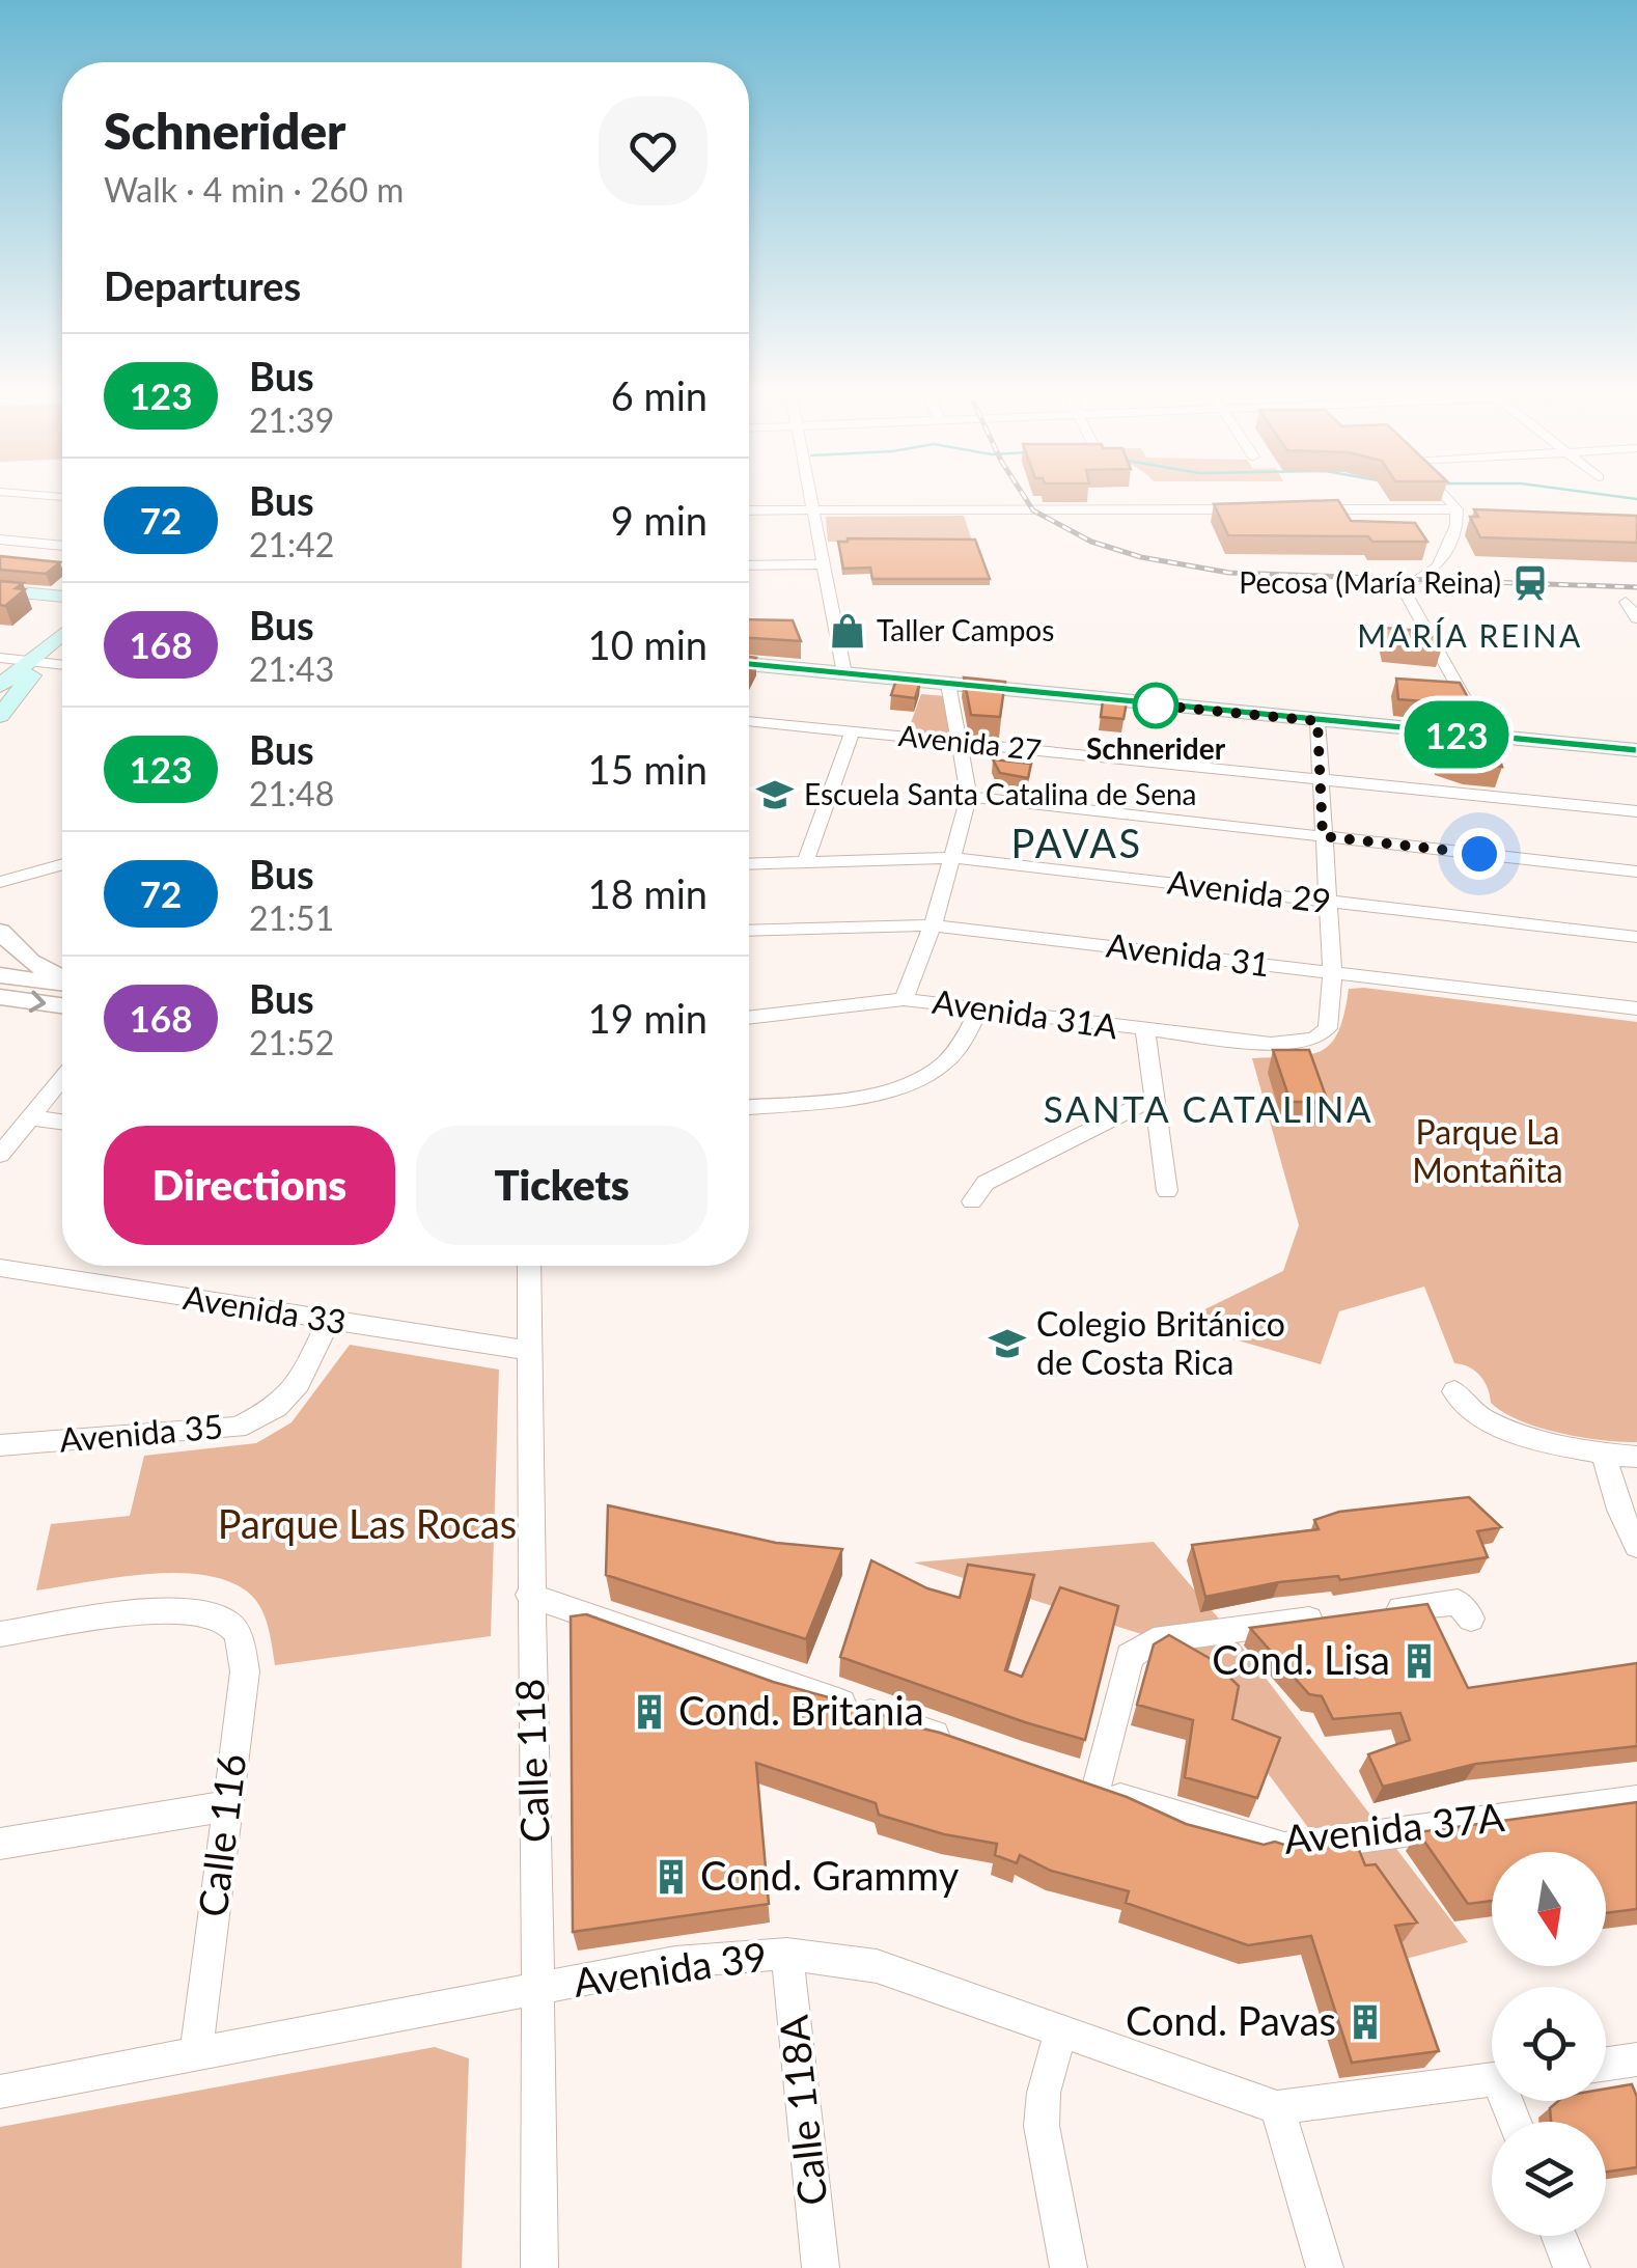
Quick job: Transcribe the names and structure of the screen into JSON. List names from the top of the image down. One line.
{"streets":{"street":["Avenida 27","Avenida 29","Avenida 31","Avenida 31A","Avenida 33","Avenida 35","Calle 118","Avenida 37A","Calle 116","Avenida 39","Calle 118A"]},"crossings":[["Avenida 31","Avenida 31A"],["Avenida 33","Avenida 35"],["Avenida 33","Calle 118"],["Calle 118","Avenida 39"],["Calle 116","Avenida 39"],["Avenida 39","Calle 118A"]],"districts":["MARÍA REINA","PAVAS","SANTA CATALINA"],"parks":["Parque La Montañita","Parque Las Rocas"],"places":{"station":["Pecosa (María Reina)"],"shop":["Taller Campos"],"other":["Schnerider"],"school or university":["Escuela Santa Catalina de Sena","Colegio Británico de Costa Rica"],"building":["Cond. Lisa","Cond. Britania","Cond. Grammy","Cond. Pavas"]},"lines":["bus line 123"],"north":"bottom","page":{"on_map":"123","heading":[["Schnerider","Walk · 4 min · 260 m"],"Departures"],"list":[{"mark":"123","name":"Bus","note":"21:39","value":"6 min"},{"mark":"72","name":"Bus","note":"21:42","value":"9 min"},{"mark":"168","name":"Bus","note":"21:43","value":"10 min"},{"mark":"123","name":"Bus","note":"21:48","value":"15 min"},{"mark":"72","name":"Bus","note":"21:51","value":"18 min"},{"mark":"168","name":"Bus","note":"21:52","value":"19 min"}],"buttons":["Directions","Tickets"]}}
